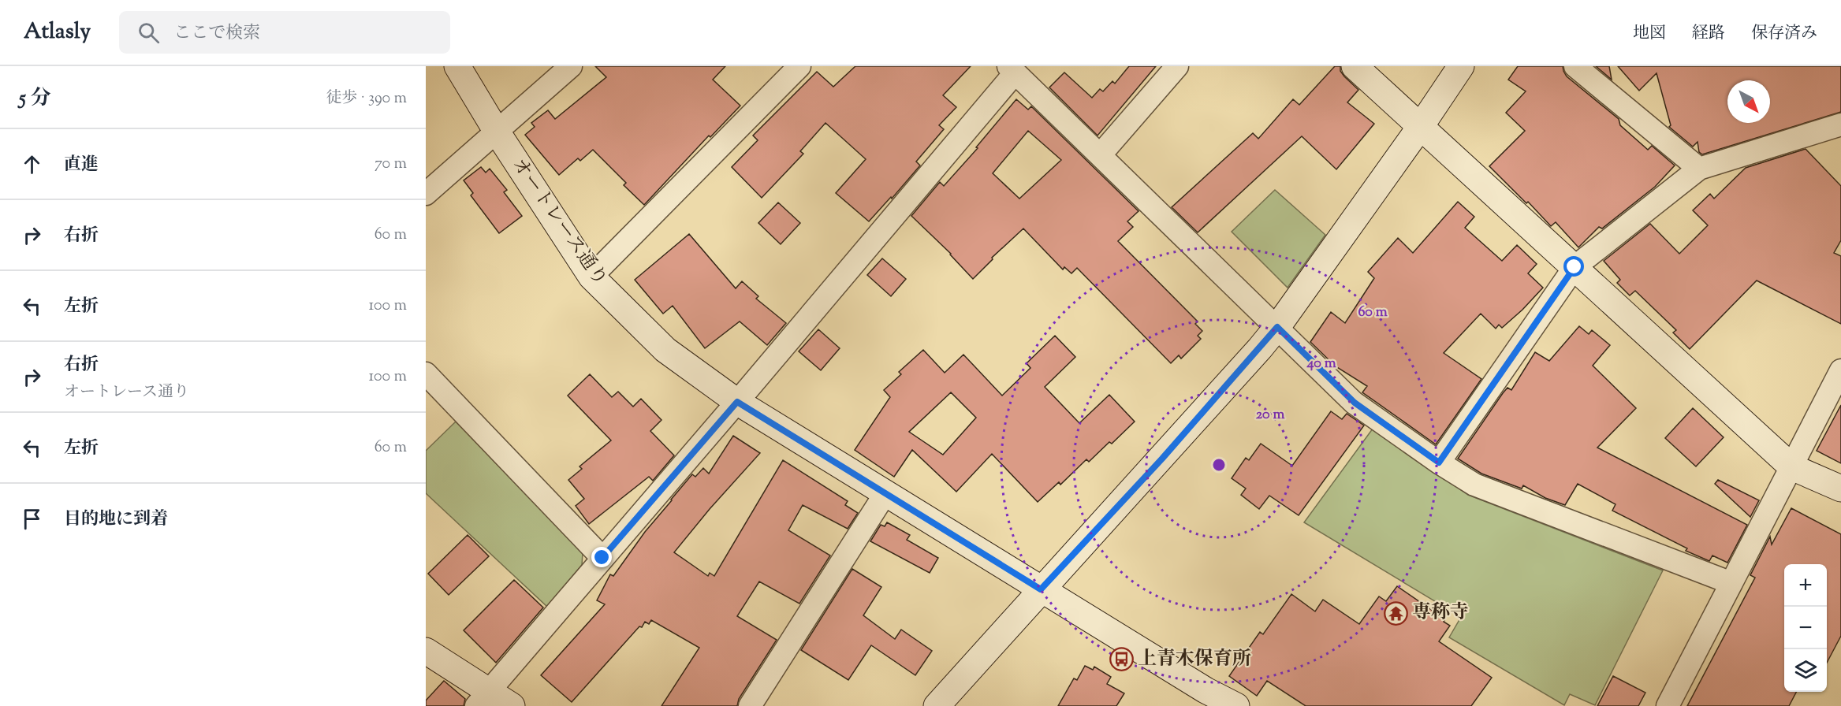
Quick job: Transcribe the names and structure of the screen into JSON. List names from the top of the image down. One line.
{"streets":{"street":["オートレース通り"]},"places":{"temple":["専称寺"],"bus stop":["上青木保育所"]},"north":"bottom right","page":{"header":"Atlasly","search":"ここで検索","nav":["地図","経路","保存済み"],"heading":["5 分","徒歩 · 390 m"],"list":[["直進","70 m"],["右折","60 m"],["左折","100 m"],["右折","オートレース通り","100 m"],["左折","60 m"],"目的地に到着"],"map_buttons":["+","−"]},"rings":["60 m","40 m","20 m"]}
